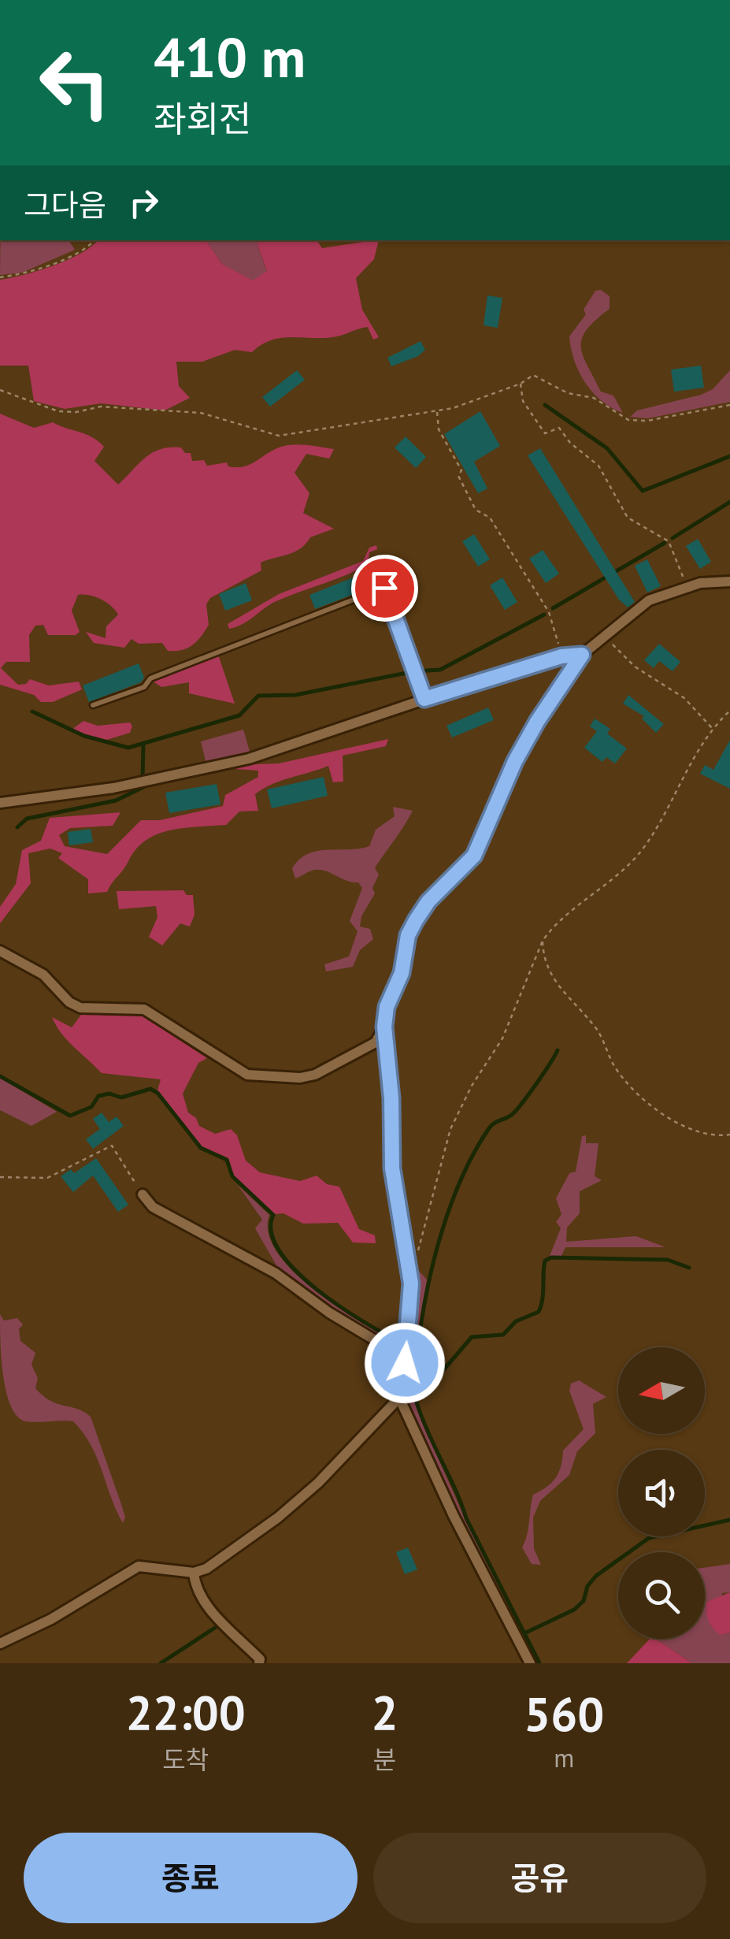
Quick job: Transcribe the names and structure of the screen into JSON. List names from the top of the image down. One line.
{"north":"left","page":{"turn":["410 m","좌회전"],"then":"그다음","eta":["22:00","도착","2","분","560","m"],"buttons":["종료","공유"]}}
